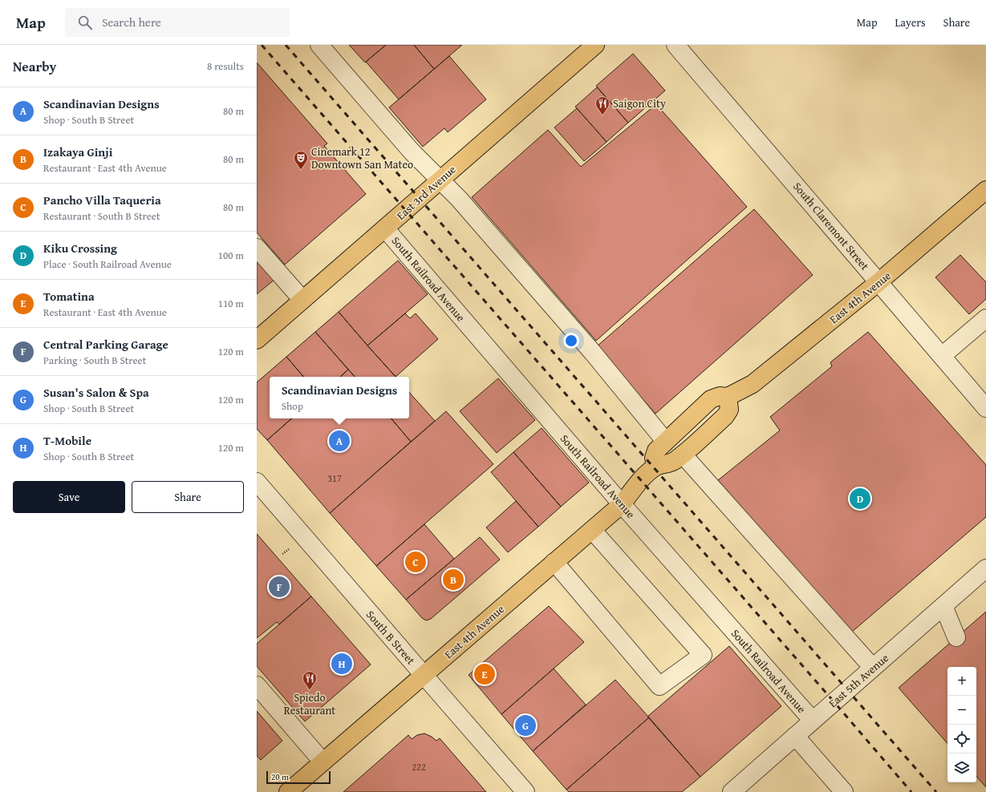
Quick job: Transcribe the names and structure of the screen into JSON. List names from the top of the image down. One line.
{"streets":{"main road":["East 3rd Avenue","East 4th Avenue"],"street":["South Claremont Street","South Railroad Avenue","South B Street","East 5th Avenue"]},"crossings":[["East 3rd Avenue","South Railroad Avenue"],["South Claremont Street","East 4th Avenue"],["South Railroad Avenue","East 4th Avenue"],["South Railroad Avenue","East 5th Avenue"],["East 4th Avenue","South B Street"]],"places":{"restaurant":["Saigon City","Spiedo Restaurant"],"theatre":["Cinemark 12 Downtown San Mateo"]},"house_numbers":["317","222"],"scale_bar":"20 m","page":{"header":"Map","search":"Search here","nav":["Map","Layers","Share"],"heading":["Nearby","8 results"],"list":[{"mark":"A","name":"Scandinavian Designs","note":"Shop · South B Street","value":"80 m"},{"mark":"B","name":"Izakaya Ginji","note":"Restaurant · East 4th Avenue","value":"80 m"},{"mark":"C","name":"Pancho Villa Taqueria","note":"Restaurant · South B Street","value":"80 m"},{"mark":"D","name":"Kiku Crossing","note":"Place · South Railroad Avenue","value":"100 m"},{"mark":"E","name":"Tomatina","note":"Restaurant · East 4th Avenue","value":"110 m"},{"mark":"F","name":"Central Parking Garage","note":"Parking · South B Street","value":"120 m"},{"mark":"G","name":"Susan's Salon & Spa","note":"Shop · South B Street","value":"120 m"},{"mark":"H","name":"T-Mobile","note":"Shop · South B Street","value":"120 m"}],"popup":["Scandinavian Designs","Shop"],"pins":["A","D","C","B","F","H","E","G"],"buttons":["Save","Share"],"map_buttons":["+","−"],"scale":"20 m"}}
